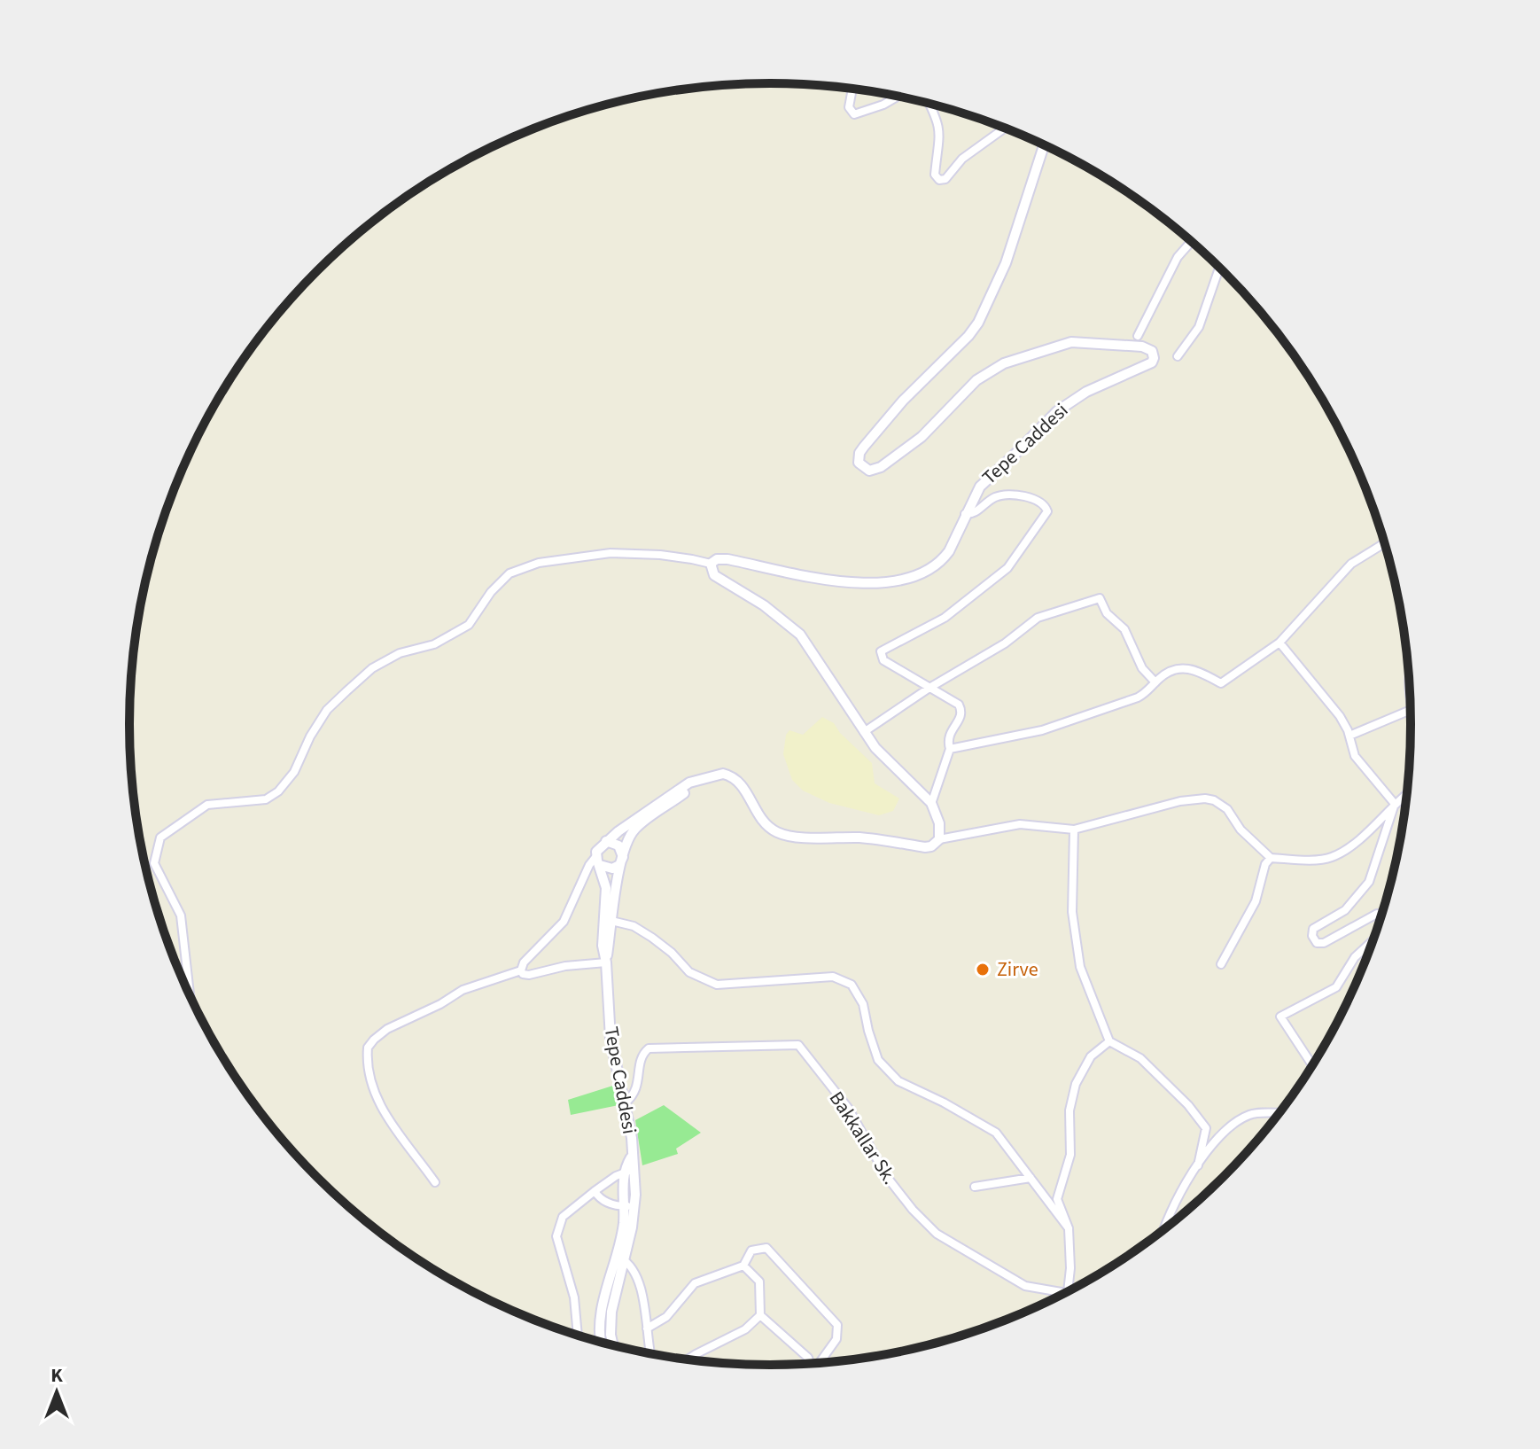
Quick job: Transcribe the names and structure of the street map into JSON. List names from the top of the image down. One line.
{"streets":{"street":["Tepe Caddesi","Bakkallar Sk."]},"crossings":[["Tepe Caddesi","Bakkallar Sk."]],"places":["Zirve"],"north":"top"}
